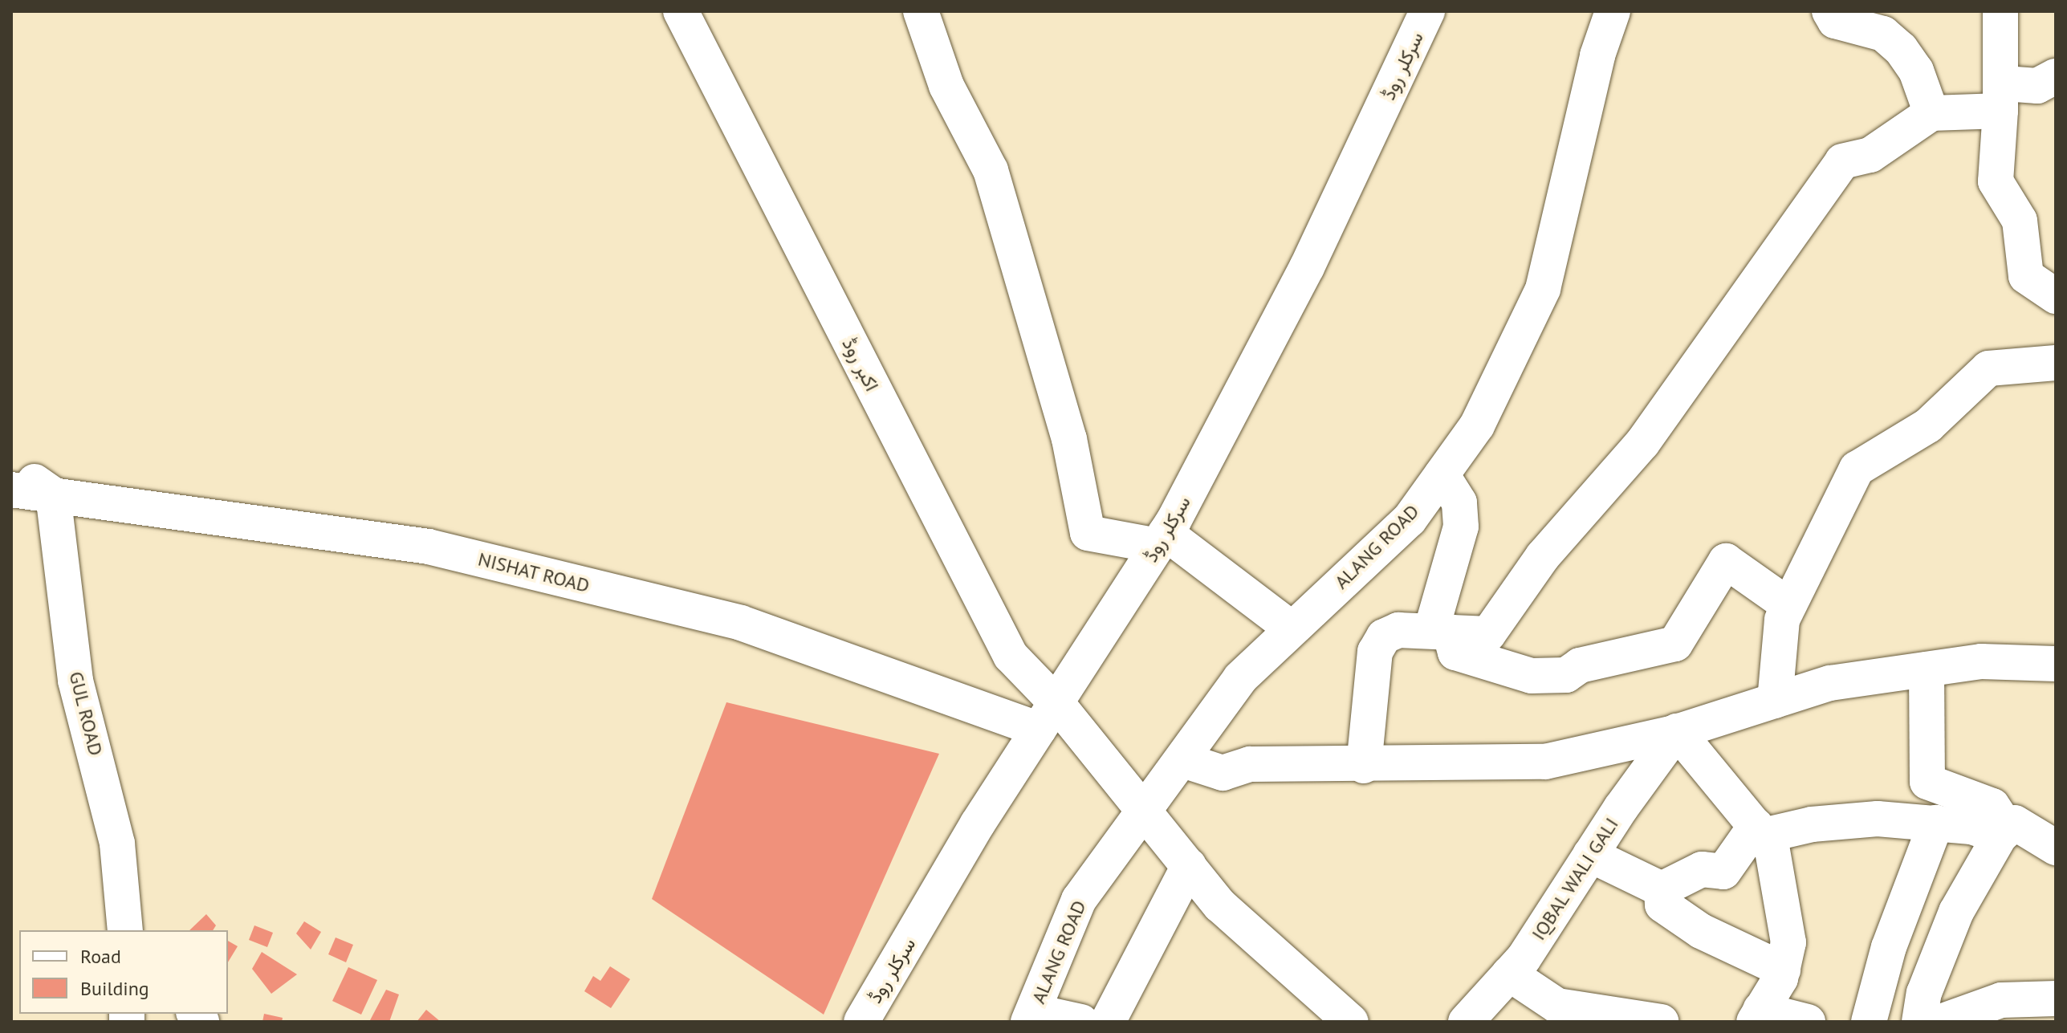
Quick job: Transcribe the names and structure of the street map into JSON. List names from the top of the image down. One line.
{"streets":{"street":["سرکلر روڈ","اکبر روڈ","ALANG ROAD","NISHAT ROAD","GUL ROAD","IQBAL WALI GALI"]},"crossings":[["سرکلر روڈ","اکبر روڈ"],["سرکلر روڈ","NISHAT ROAD"],["اکبر روڈ","ALANG ROAD"],["اکبر روڈ","NISHAT ROAD"],["NISHAT ROAD","GUL ROAD"]],"legend":["Road","Building"]}
